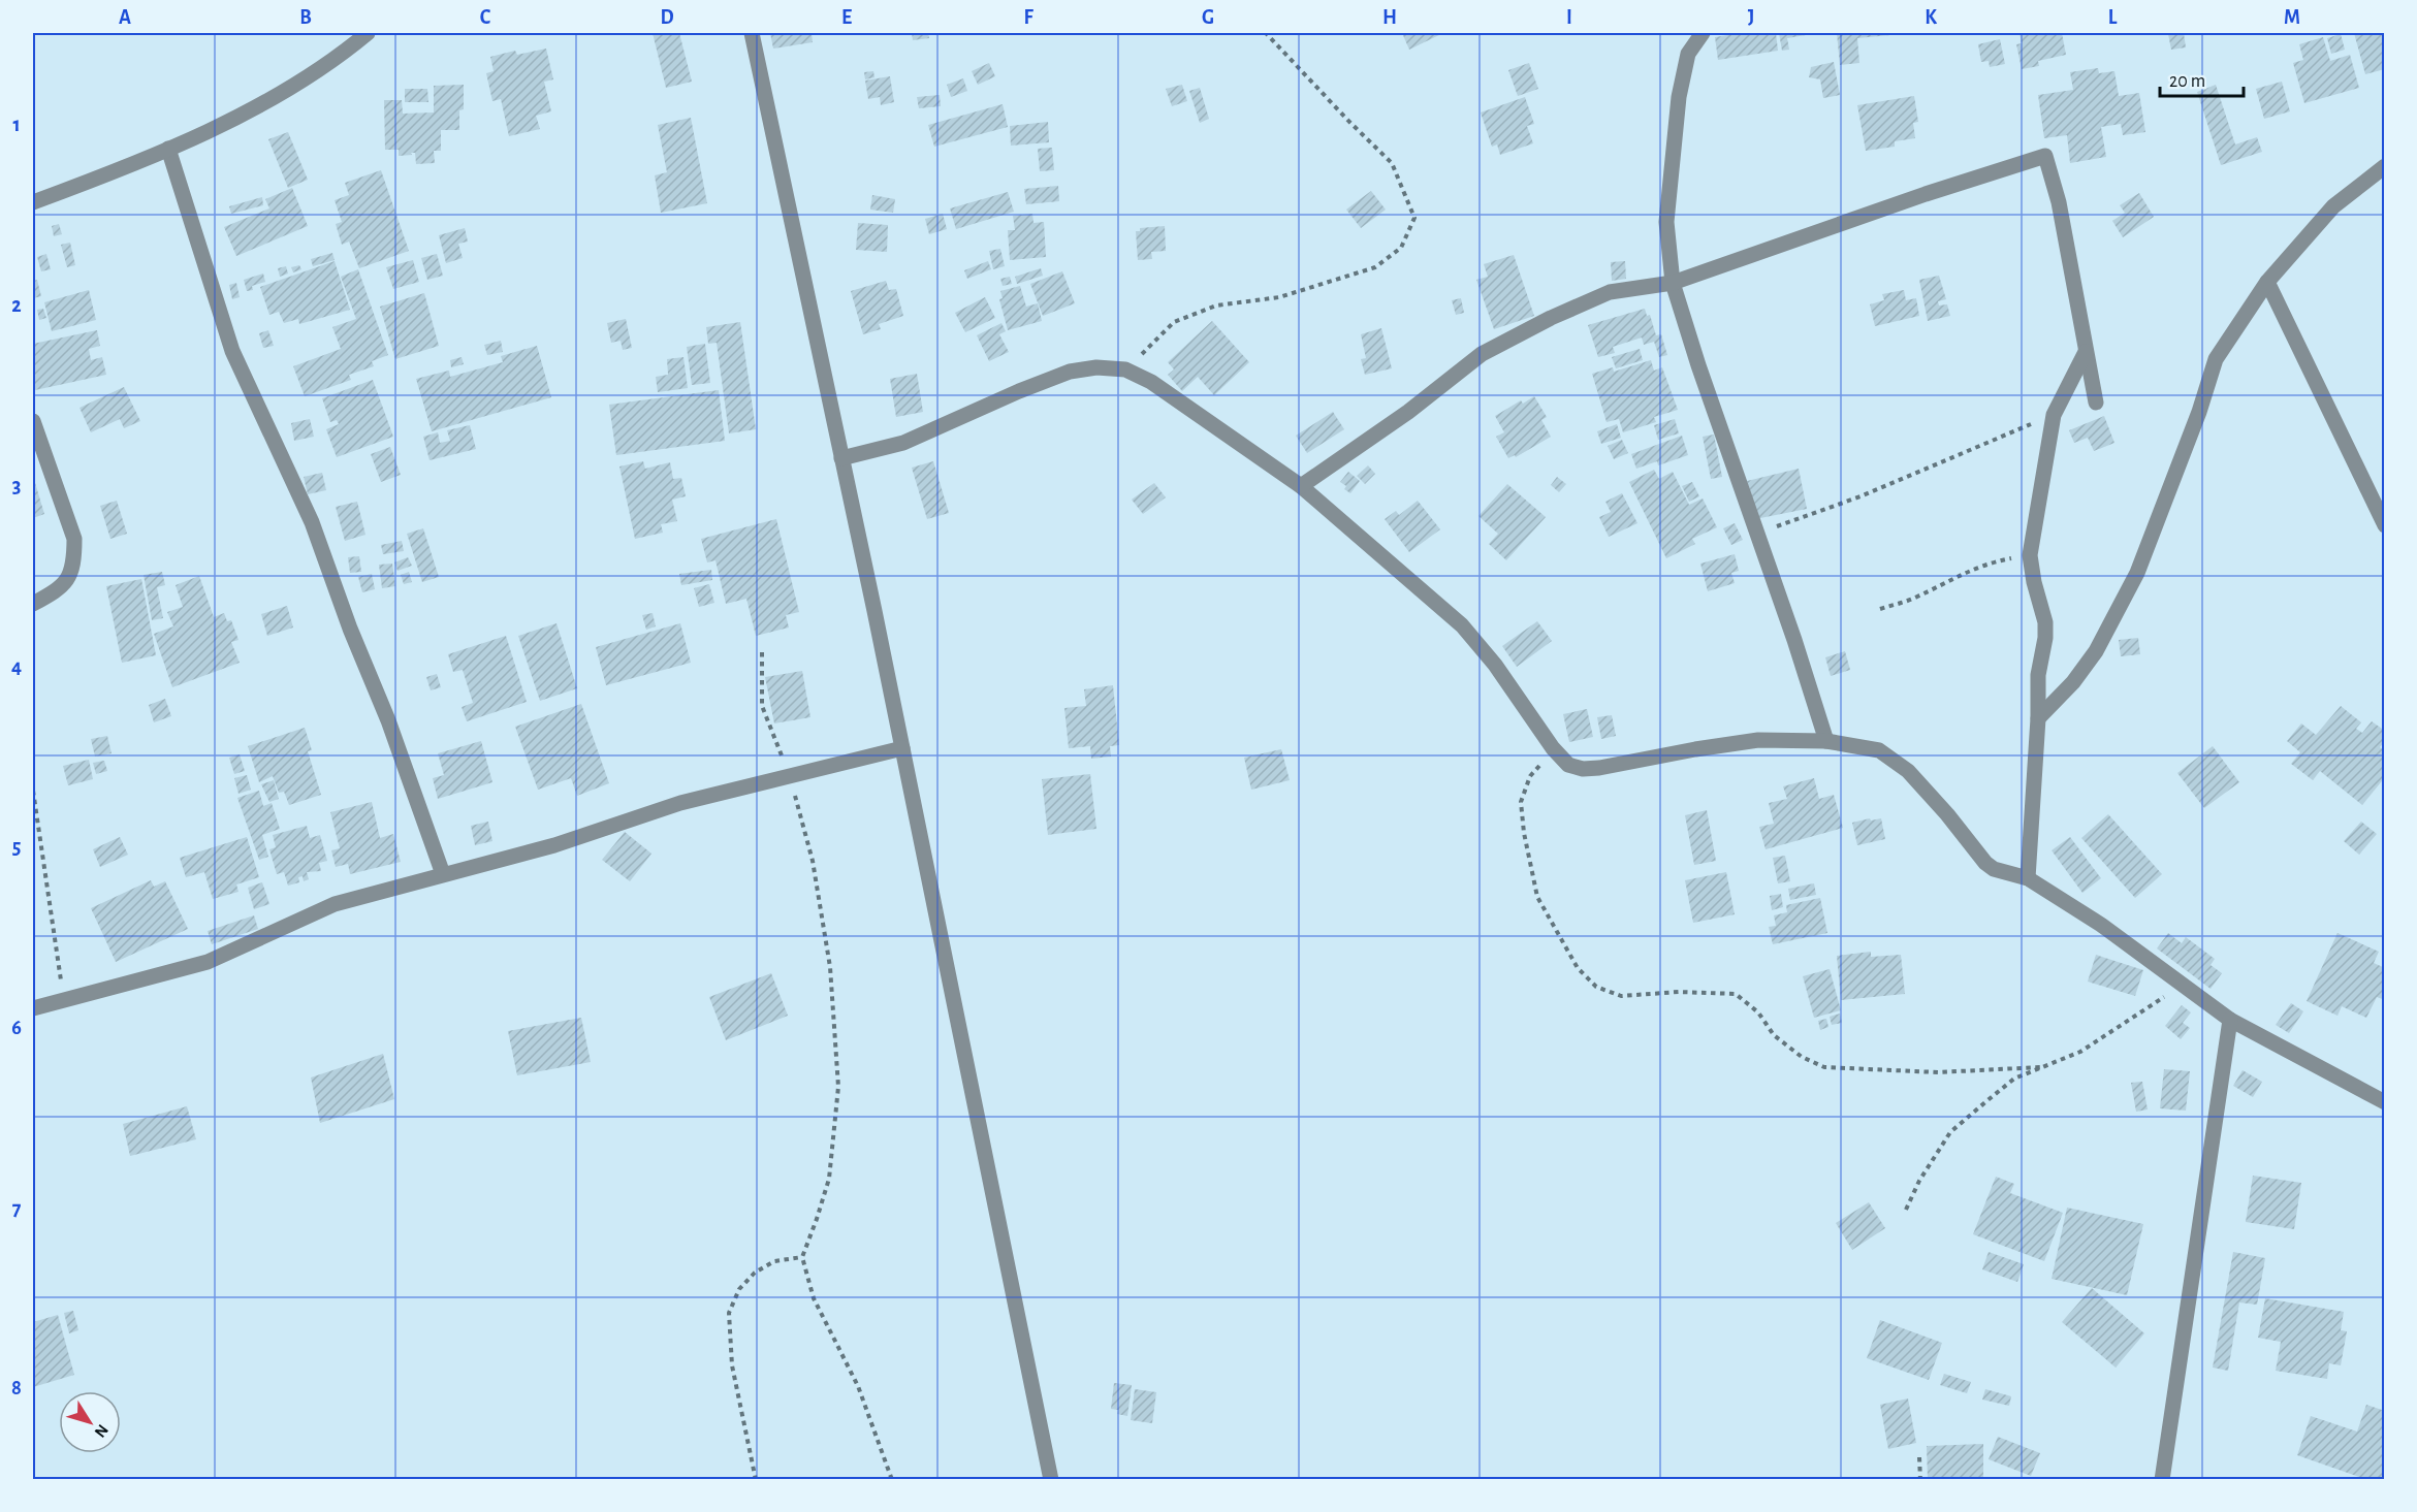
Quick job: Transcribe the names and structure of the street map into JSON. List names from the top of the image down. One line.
{"scale_bar":"20 m","north":"bottom right","grid":{"columns":["A","B","C","D","E","F","G","H","I","J","K","L","M"],"rows":["1","2","3","4","5","6","7","8"]}}
